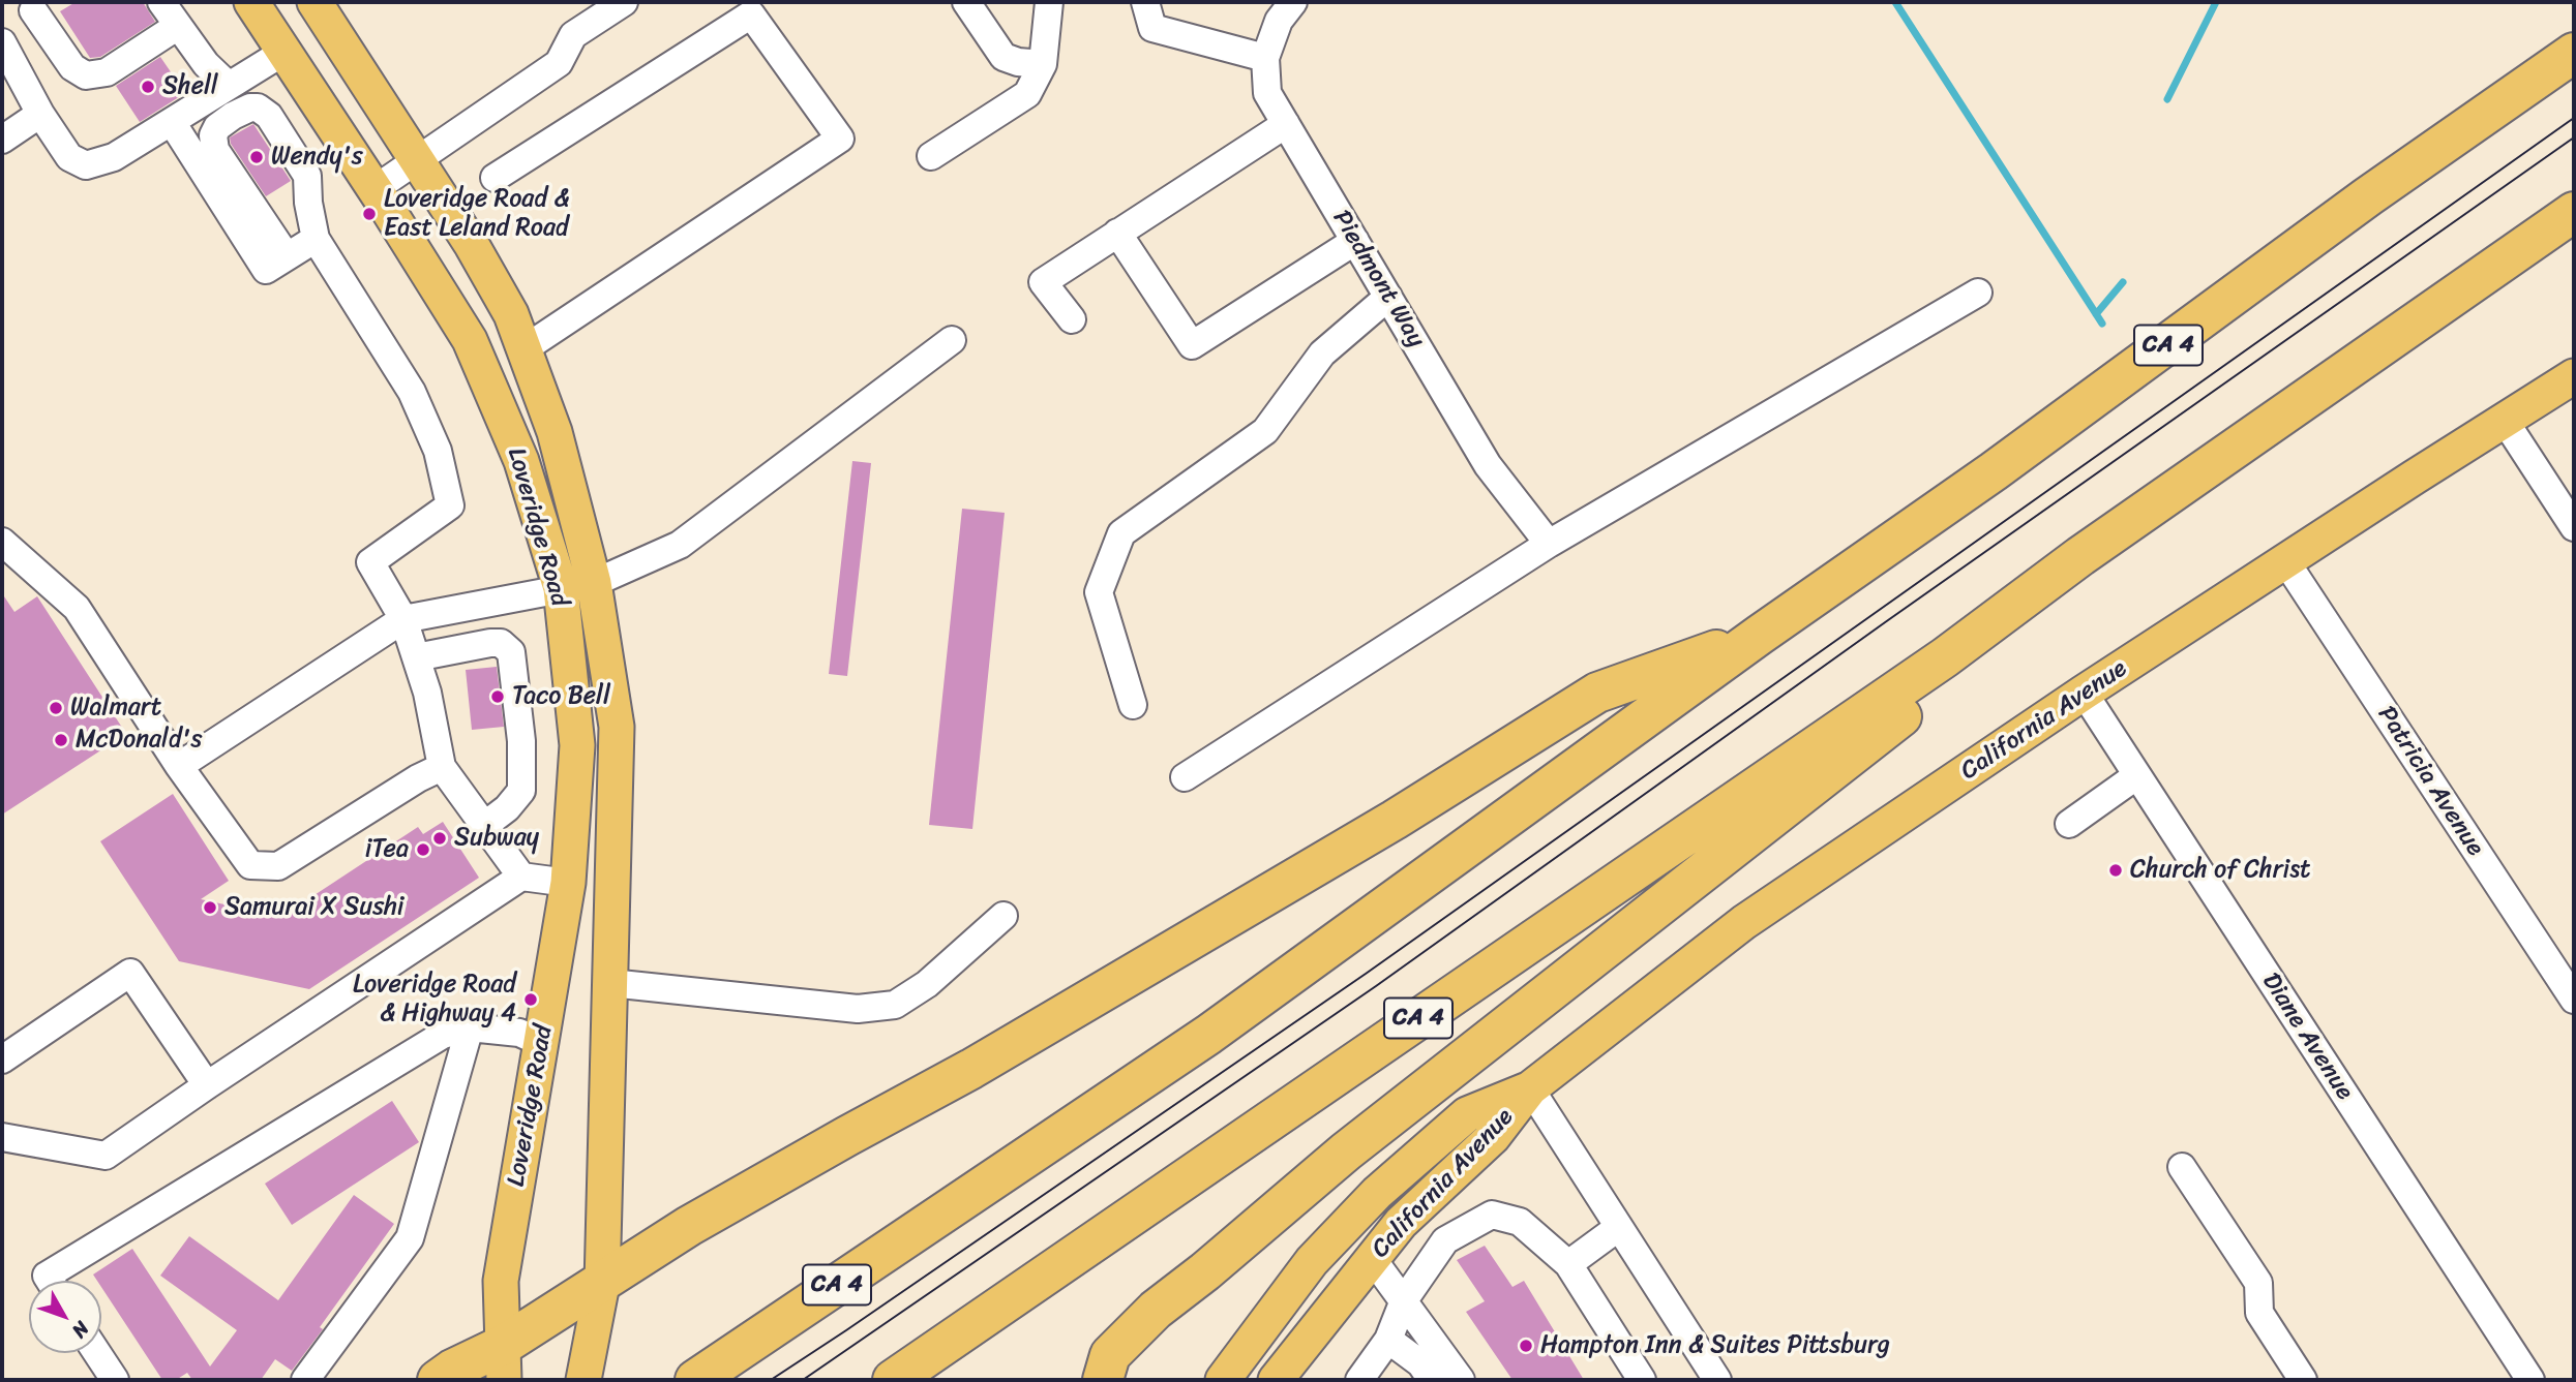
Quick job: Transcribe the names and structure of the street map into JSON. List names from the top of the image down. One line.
{"streets":{"highway":["CA 4"],"main road":["Loveridge Road","California Avenue"],"street":["Piedmont Way","Patricia Avenue","Diane Avenue"]},"crossings":[["California Avenue","Patricia Avenue"],["California Avenue","Diane Avenue"]],"places":["Shell","Wendy's","Loveridge Road & East Leland Road","Taco Bell","Walmart","McDonald's","Subway","iTea","Church of Christ","Samurai X Sushi","Loveridge Road & Highway 4","Hampton Inn & Suites Pittsburg"],"north":"bottom right"}
